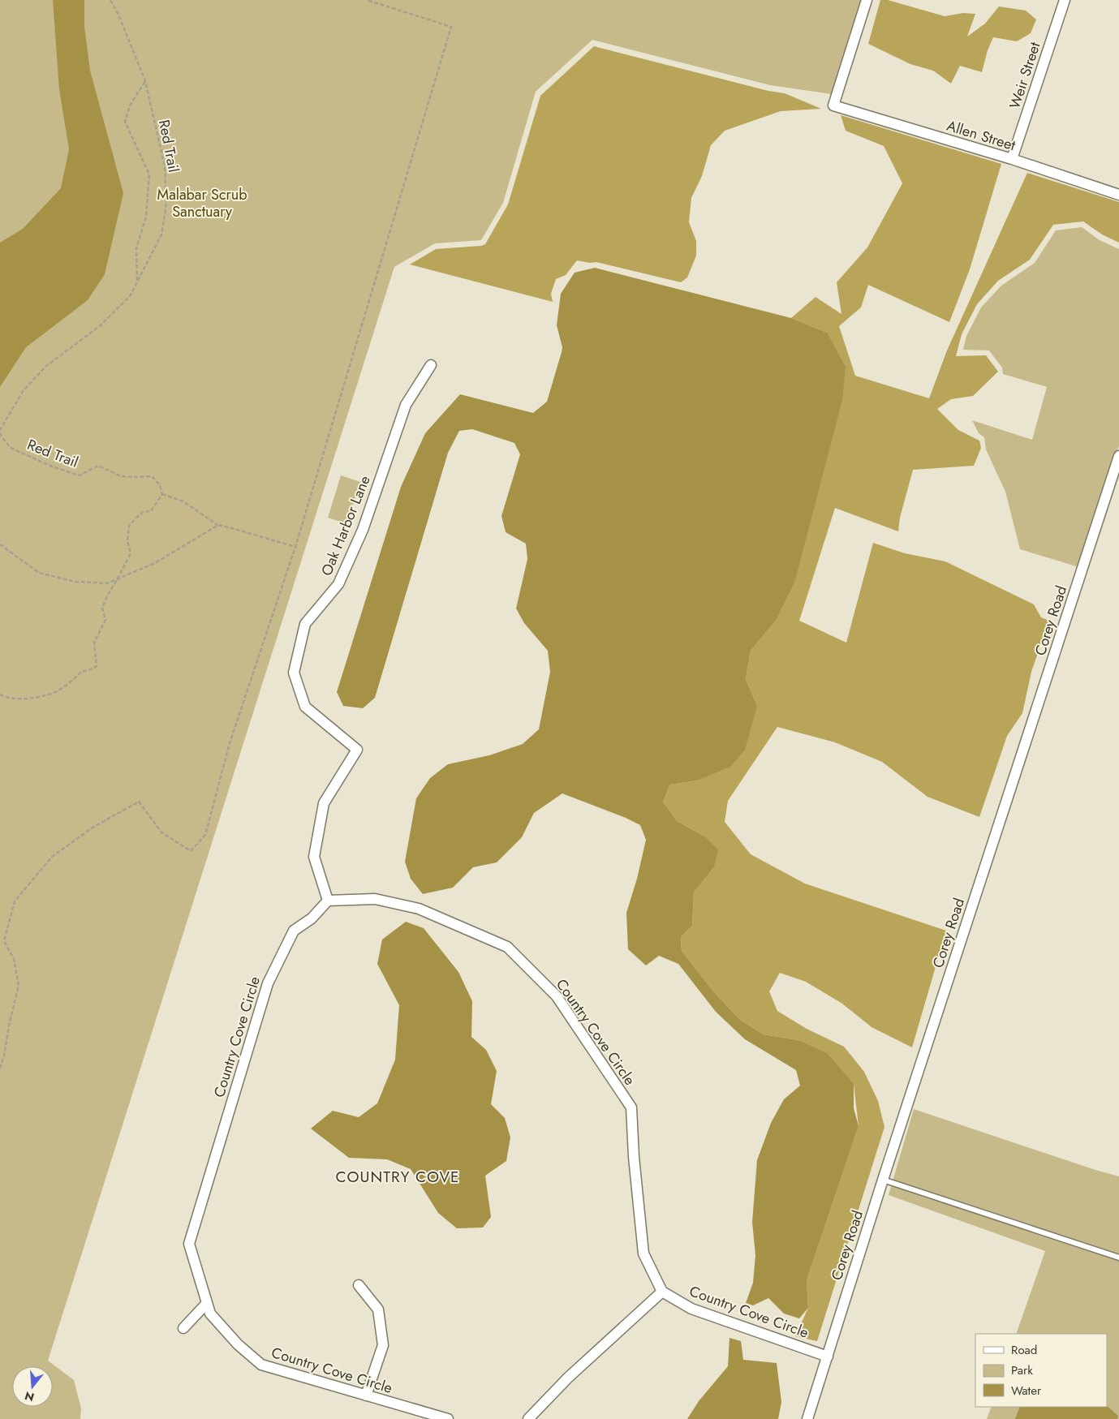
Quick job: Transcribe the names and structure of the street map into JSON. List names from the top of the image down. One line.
{"streets":{"street":["Weir Street","Allen Street","Oak Harbor Lane","Corey Road","Country Cove Circle"],"path":["Red Trail"]},"crossings":[["Weir Street","Allen Street"],["Oak Harbor Lane","Country Cove Circle"],["Corey Road","Country Cove Circle"]],"districts":["COUNTRY COVE"],"parks":["Malabar Scrub Sanctuary"],"legend":["Road","Park","Water"],"north":"bottom"}
